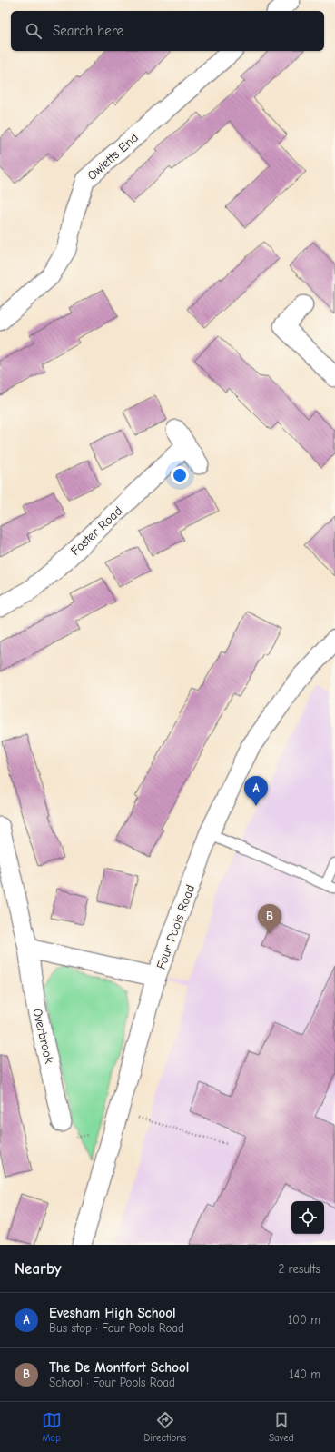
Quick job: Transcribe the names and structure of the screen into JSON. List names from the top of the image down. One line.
{"streets":{"street":["Owletts End","Foster Road","Four Pools Road","Overbrook"]},"page":{"search":"Search here","pins":["A","B"],"heading":["Nearby","2 results"],"list":[{"mark":"A","name":"Evesham High School","note":"Bus stop · Four Pools Road","value":"100 m"},{"mark":"B","name":"The De Montfort School","note":"School · Four Pools Road","value":"140 m"}],"nav":["Map","Directions","Saved"]}}
